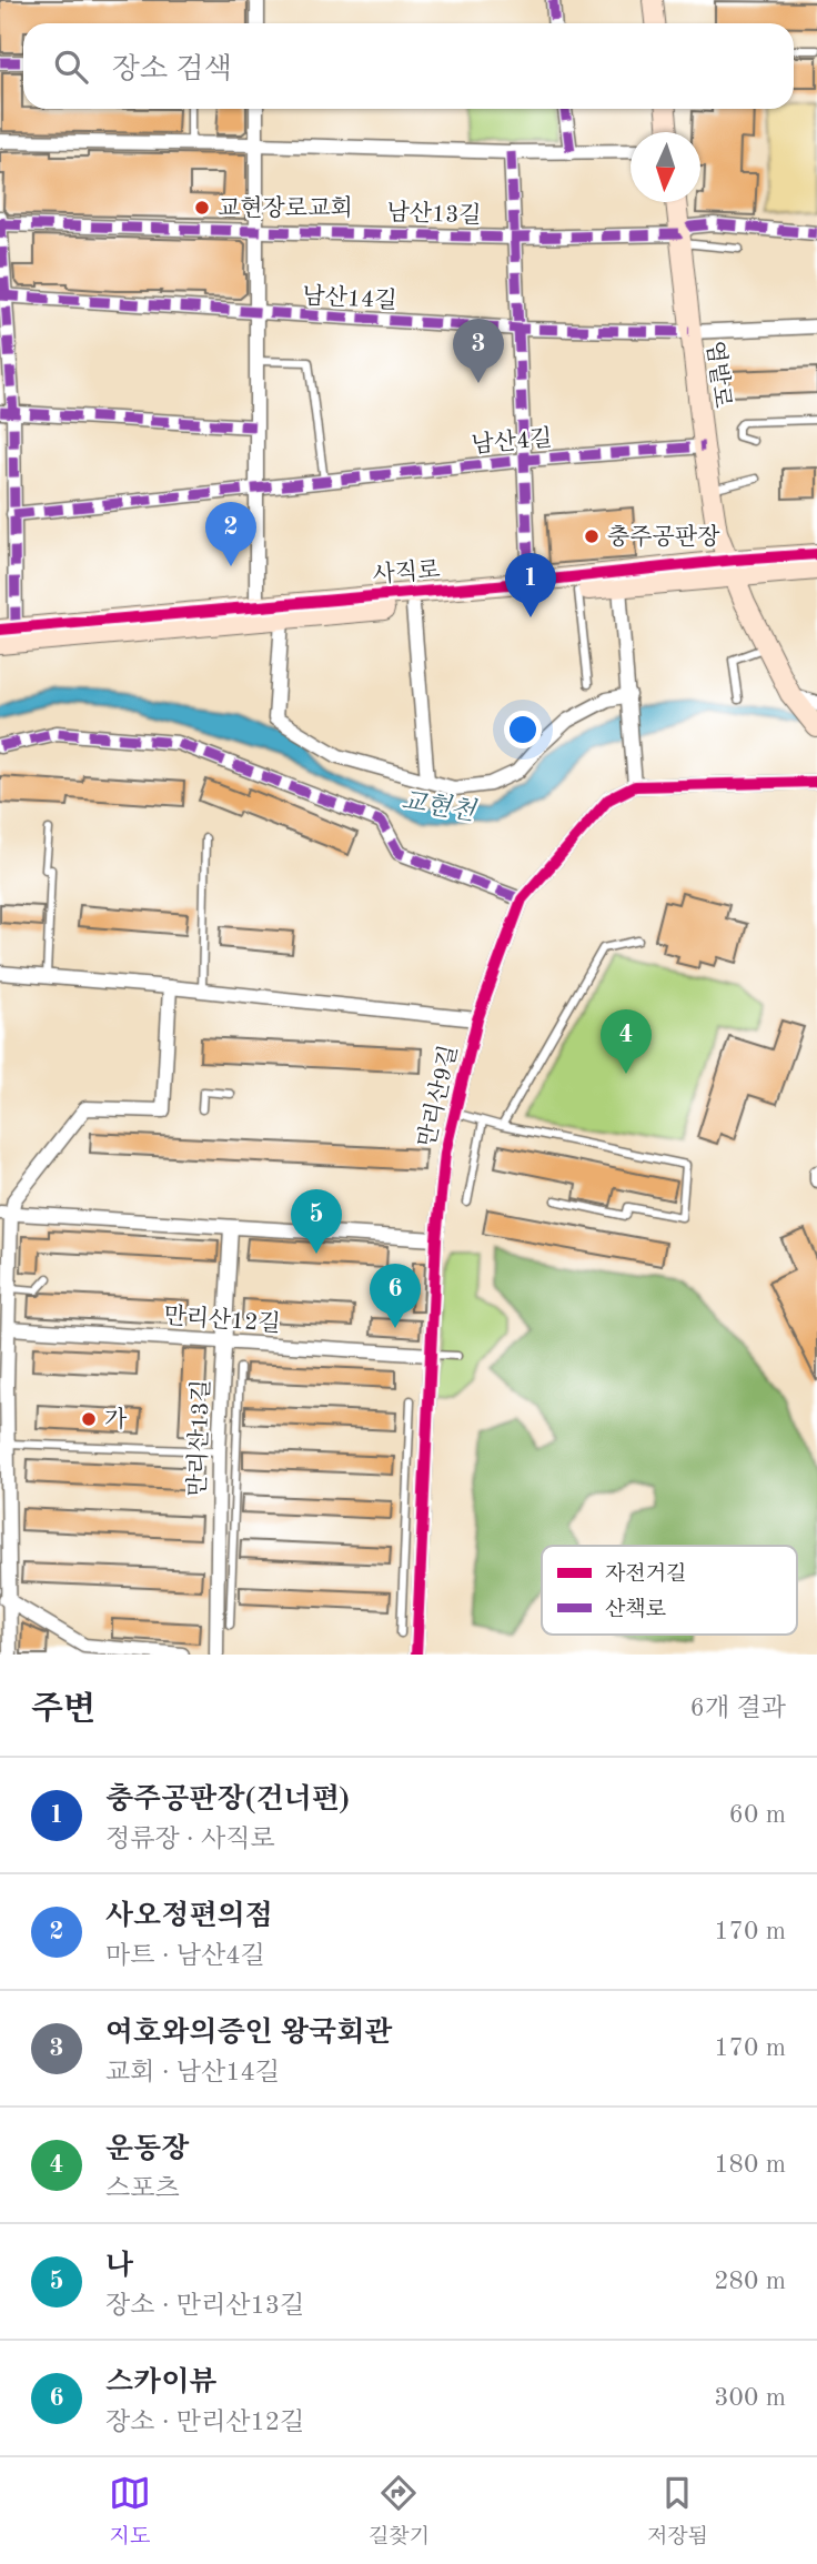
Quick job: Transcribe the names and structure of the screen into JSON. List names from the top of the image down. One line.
{"streets":{"street":["남산13길","남산14길","염밭로","남산4길","사직로","만리산9길","만리산12길","만리산13길"]},"crossings":[["남산13길","염밭로"],["남산14길","염밭로"],["염밭로","남산4길"],["염밭로","사직로"],["만리산9길","만리산12길"],["만리산12길","만리산13길"]],"water":["교현천"],"places":["교현장로교회","충주공판장","가"],"legend":["자전거길","산책로"],"north":"bottom","page":{"search":"장소 검색","pins":["3","2","1","4","5","6"],"heading":["주변","6개 결과"],"list":[{"mark":"1","name":"충주공판장(건너편)","note":"정류장 · 사직로","value":"60 m"},{"mark":"2","name":"사오정편의점","note":"마트 · 남산4길","value":"170 m"},{"mark":"3","name":"여호와의증인 왕국회관","note":"교회 · 남산14길","value":"170 m"},{"mark":"4","name":"운동장","note":"스포츠","value":"180 m"},{"mark":"5","name":"나","note":"장소 · 만리산13길","value":"280 m"},{"mark":"6","name":"스카이뷰","note":"장소 · 만리산12길","value":"300 m"}],"nav":["지도","길찾기","저장됨"]}}
